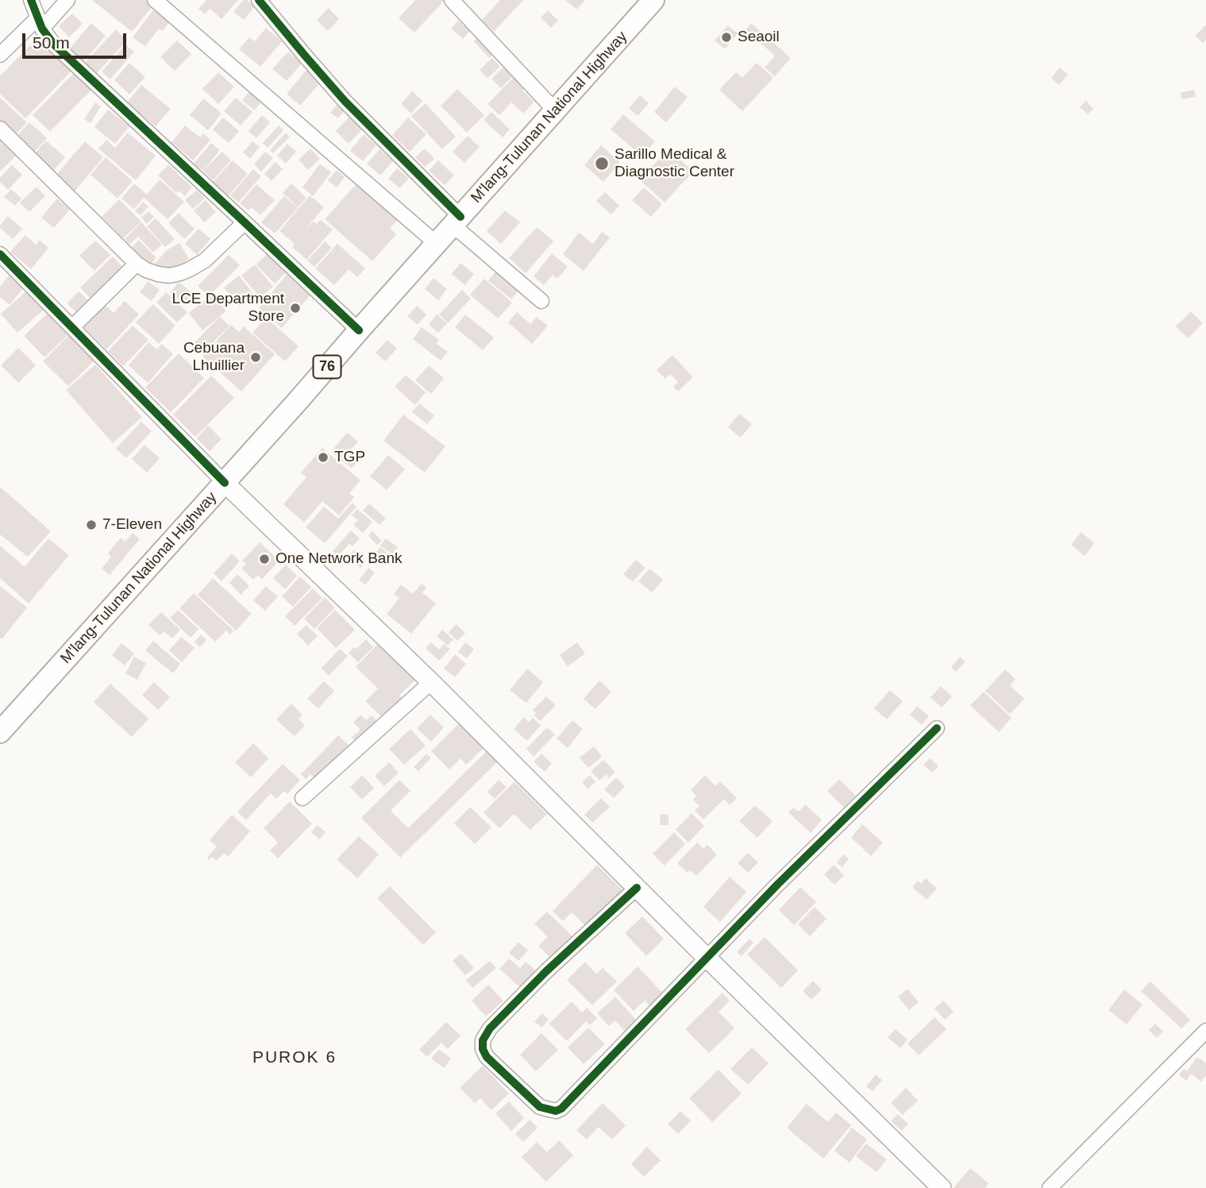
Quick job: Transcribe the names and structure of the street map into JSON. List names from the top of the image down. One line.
{"streets":{"highway":["M'lang-Tulunan National Highway","76"]},"districts":["PUROK 6"],"places":["Seaoil","Sarillo Medical & Diagnostic Center","LCE Department Store","Cebuana Lhuillier","TGP","7-Eleven","One Network Bank"],"scale_bar":"50 m"}
